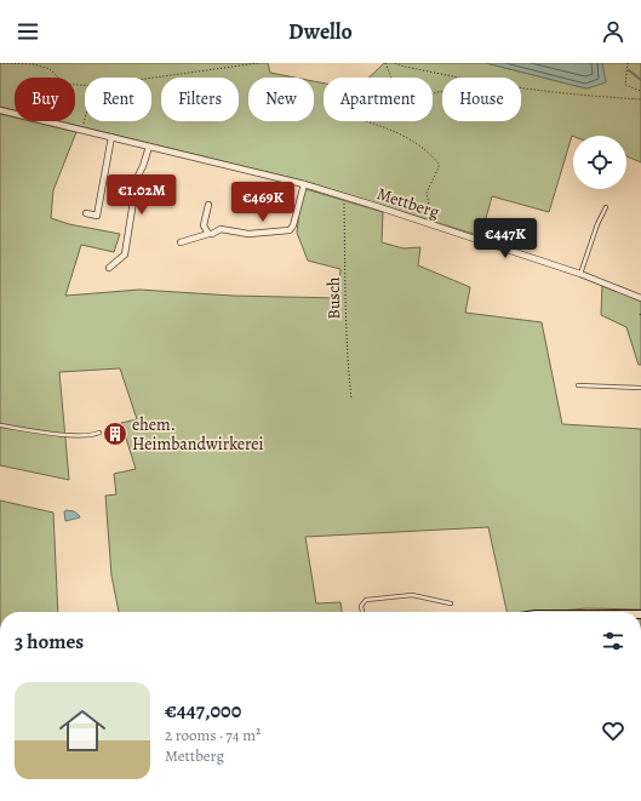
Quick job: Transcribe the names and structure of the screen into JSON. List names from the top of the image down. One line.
{"streets":{"street":["Mettberg"],"path":["Busch"]},"crossings":[["Mettberg","Busch"]],"places":{"building":["ehem. Heimbandwirkerei"]},"page":{"header":"Dwello","chip":["Buy","Rent","Filters","New","Apartment","House"],"price":["€1.02M","€469K","€447K"],"heading":"3 homes","list":[{"name":"€447,000","note":"2 rooms · 74 m² · Mettberg"}]}}
